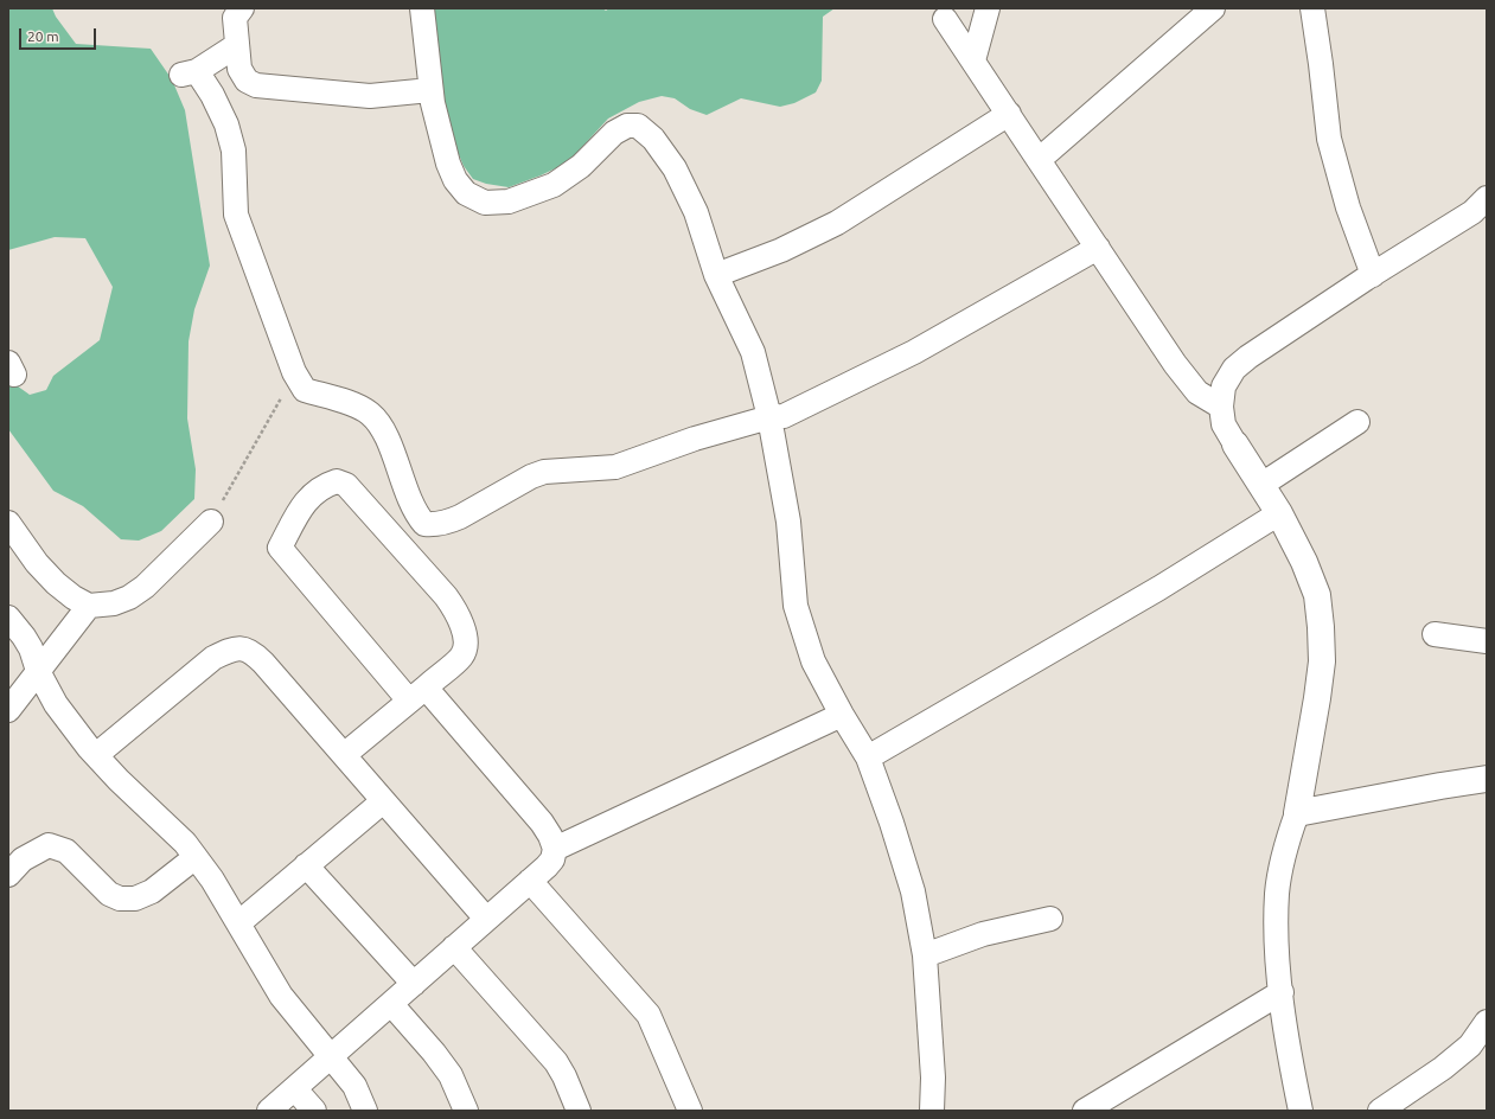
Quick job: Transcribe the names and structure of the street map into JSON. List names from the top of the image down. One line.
{"scale_bar":"20 m"}
